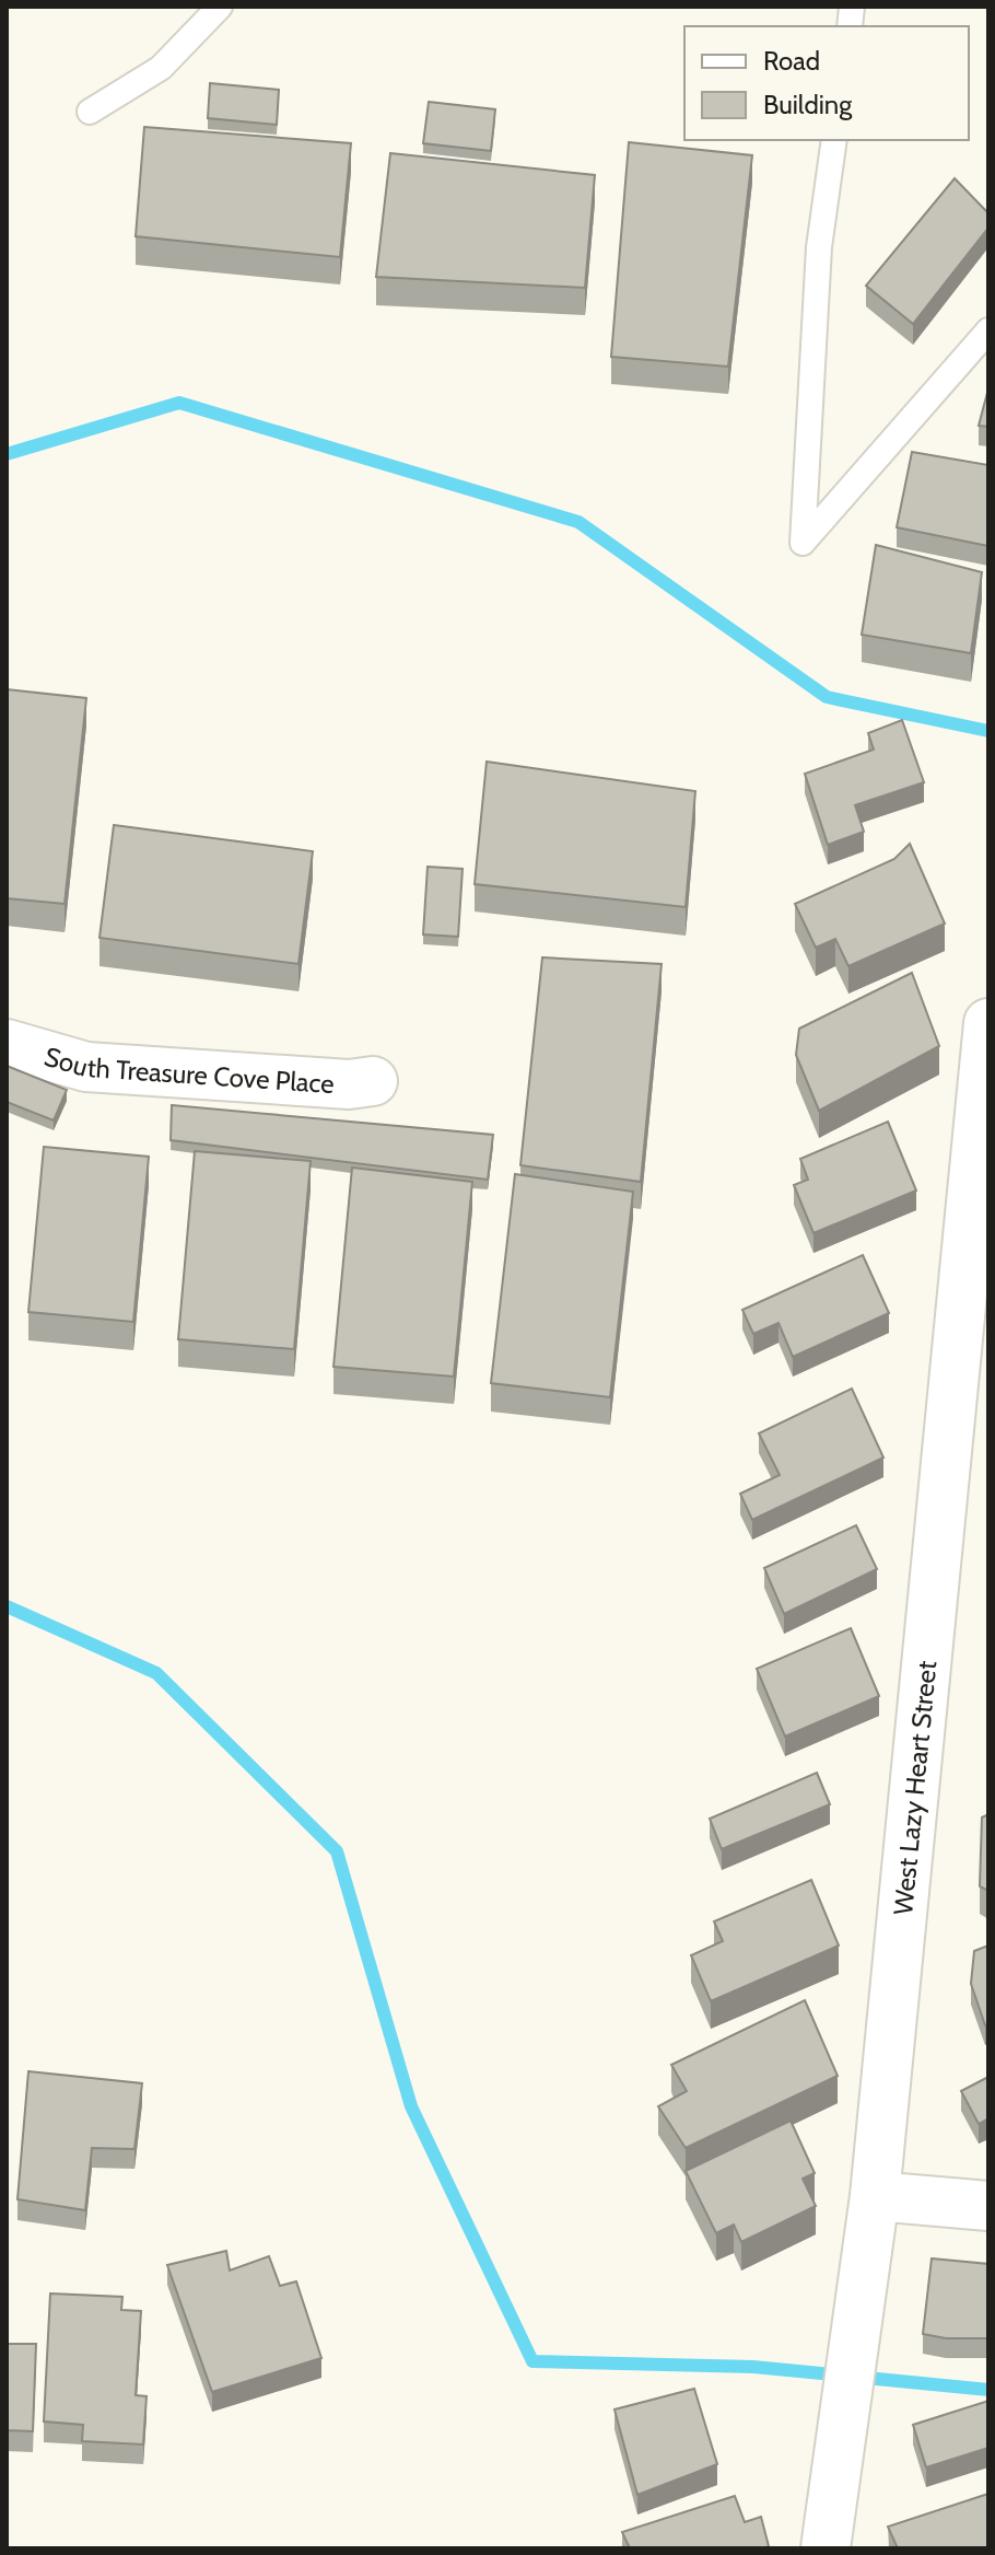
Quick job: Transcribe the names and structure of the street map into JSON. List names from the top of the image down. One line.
{"streets":{"street":["South Treasure Cove Place","West Lazy Heart Street"]},"legend":["Road","Building"]}
